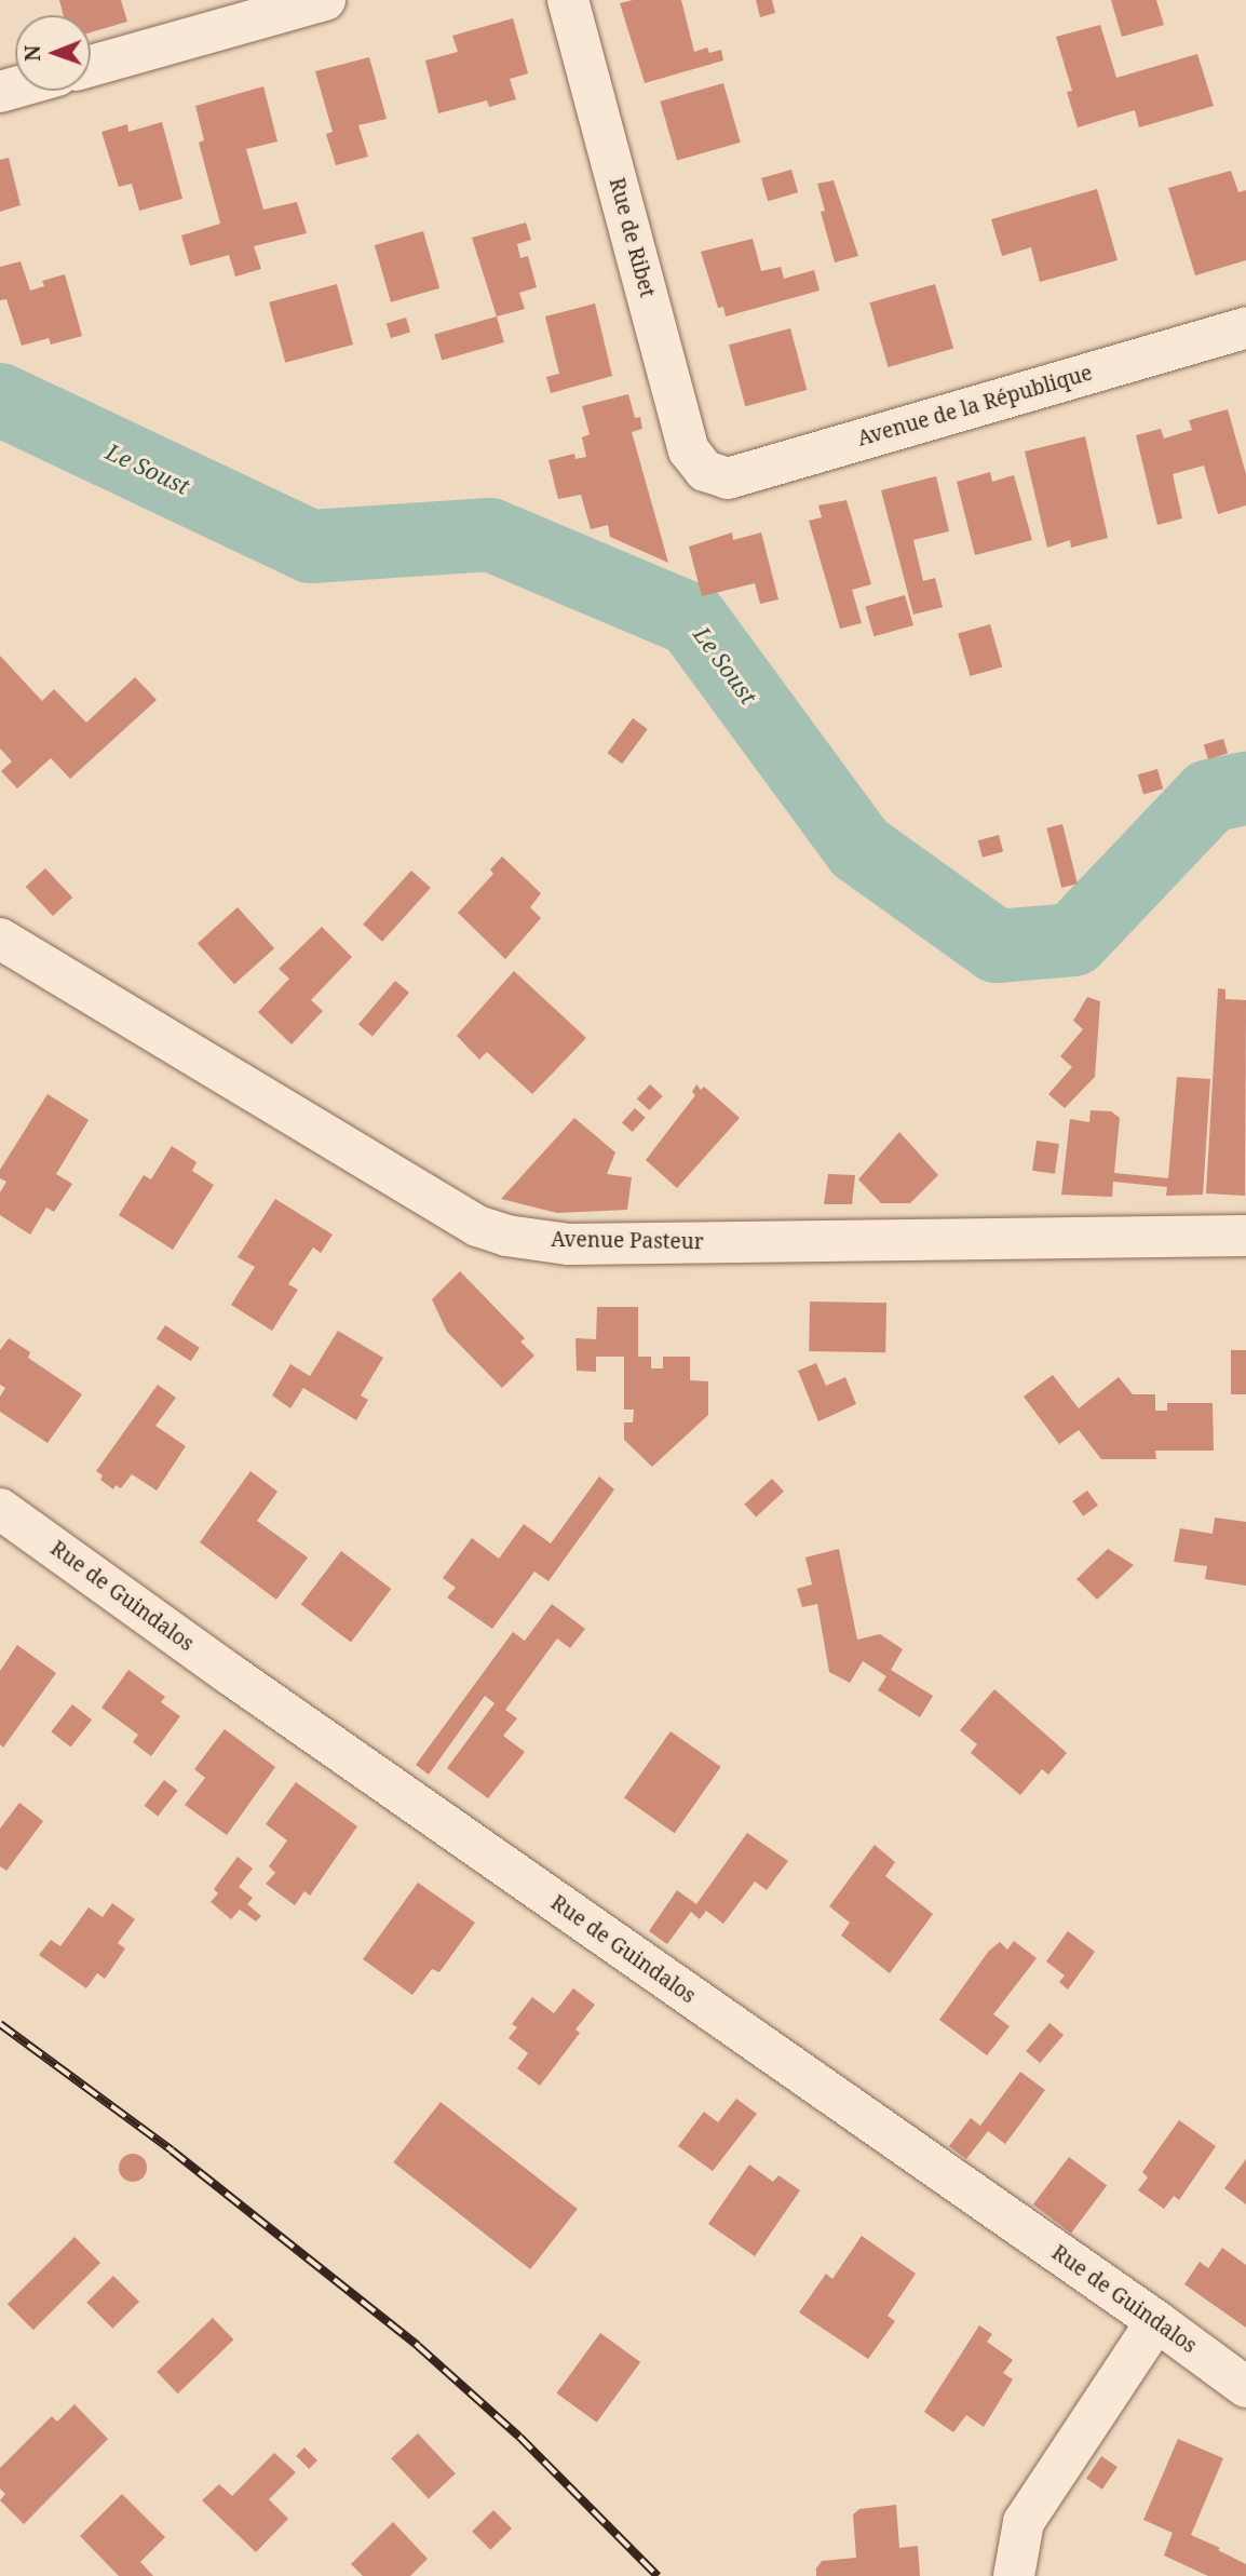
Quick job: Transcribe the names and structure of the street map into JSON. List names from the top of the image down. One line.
{"streets":{"street":["Rue de Ribet","Avenue de la République","Avenue Pasteur","Rue de Guindalos"]},"crossings":[["Rue de Ribet","Avenue de la République"]],"water":["Le Soust"],"north":"left"}
